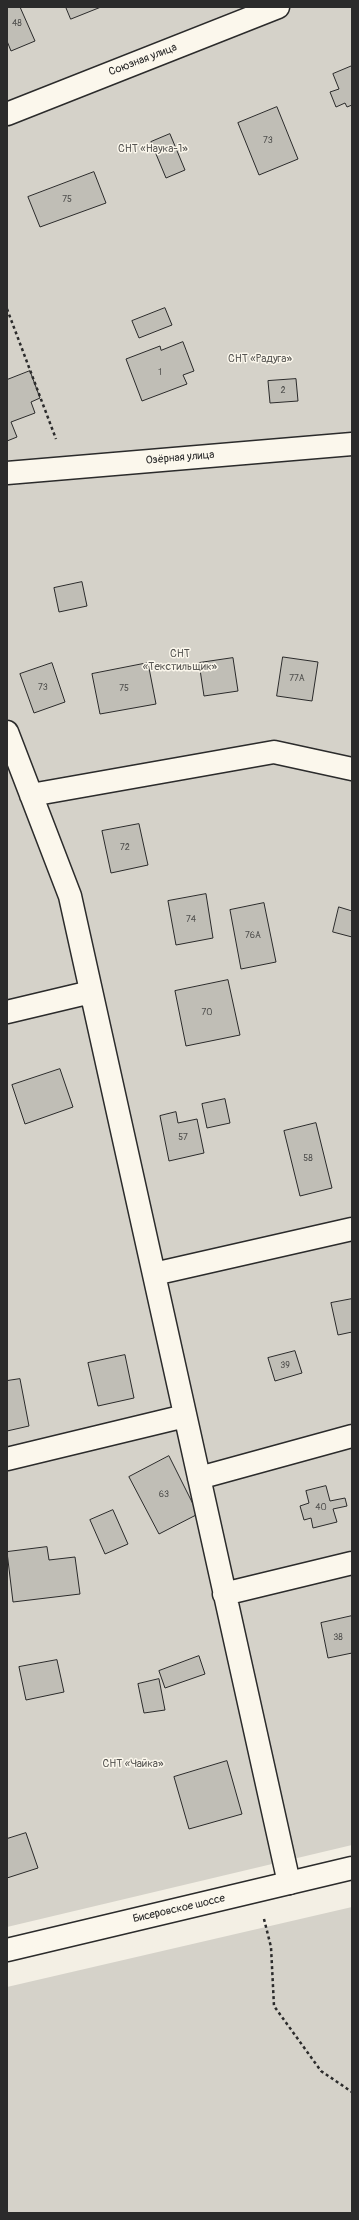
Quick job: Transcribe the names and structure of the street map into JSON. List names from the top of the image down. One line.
{"streets":{"street":["Союзная улица","Озёрная улица","Бисеровское шоссе"]},"parks":["СНТ «Наука-1»","СНТ «Радуга»","СНТ «Текстильщик»","СНТ «Чайка»"],"house_numbers":["48","73","75","1","2","77А","73","75","72","74","76А","70","57","58","39","63","40","38"]}
